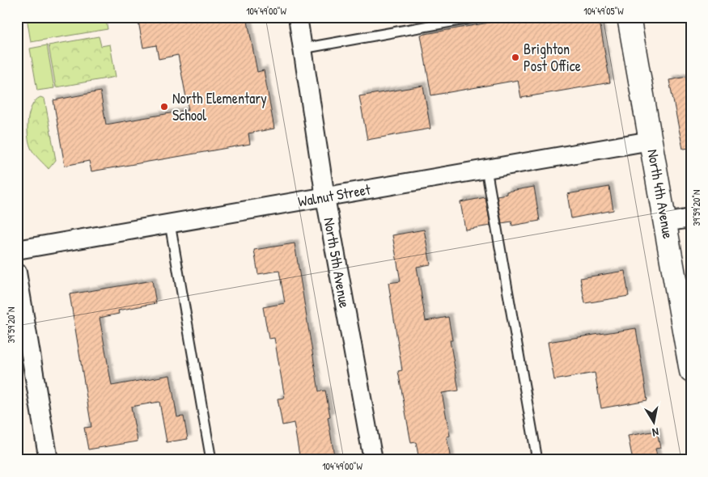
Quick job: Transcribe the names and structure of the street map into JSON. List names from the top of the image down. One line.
{"streets":{"street":["North 4th Avenue","Walnut Street","North 5th Avenue"]},"crossings":[["North 4th Avenue","Walnut Street"],["Walnut Street","North 5th Avenue"]],"places":["Brighton Post Office","North Elementary School"],"north":"bottom","coordinates":["104°49'00\"W","104°49'05\"W","39°59'20\"N"]}
